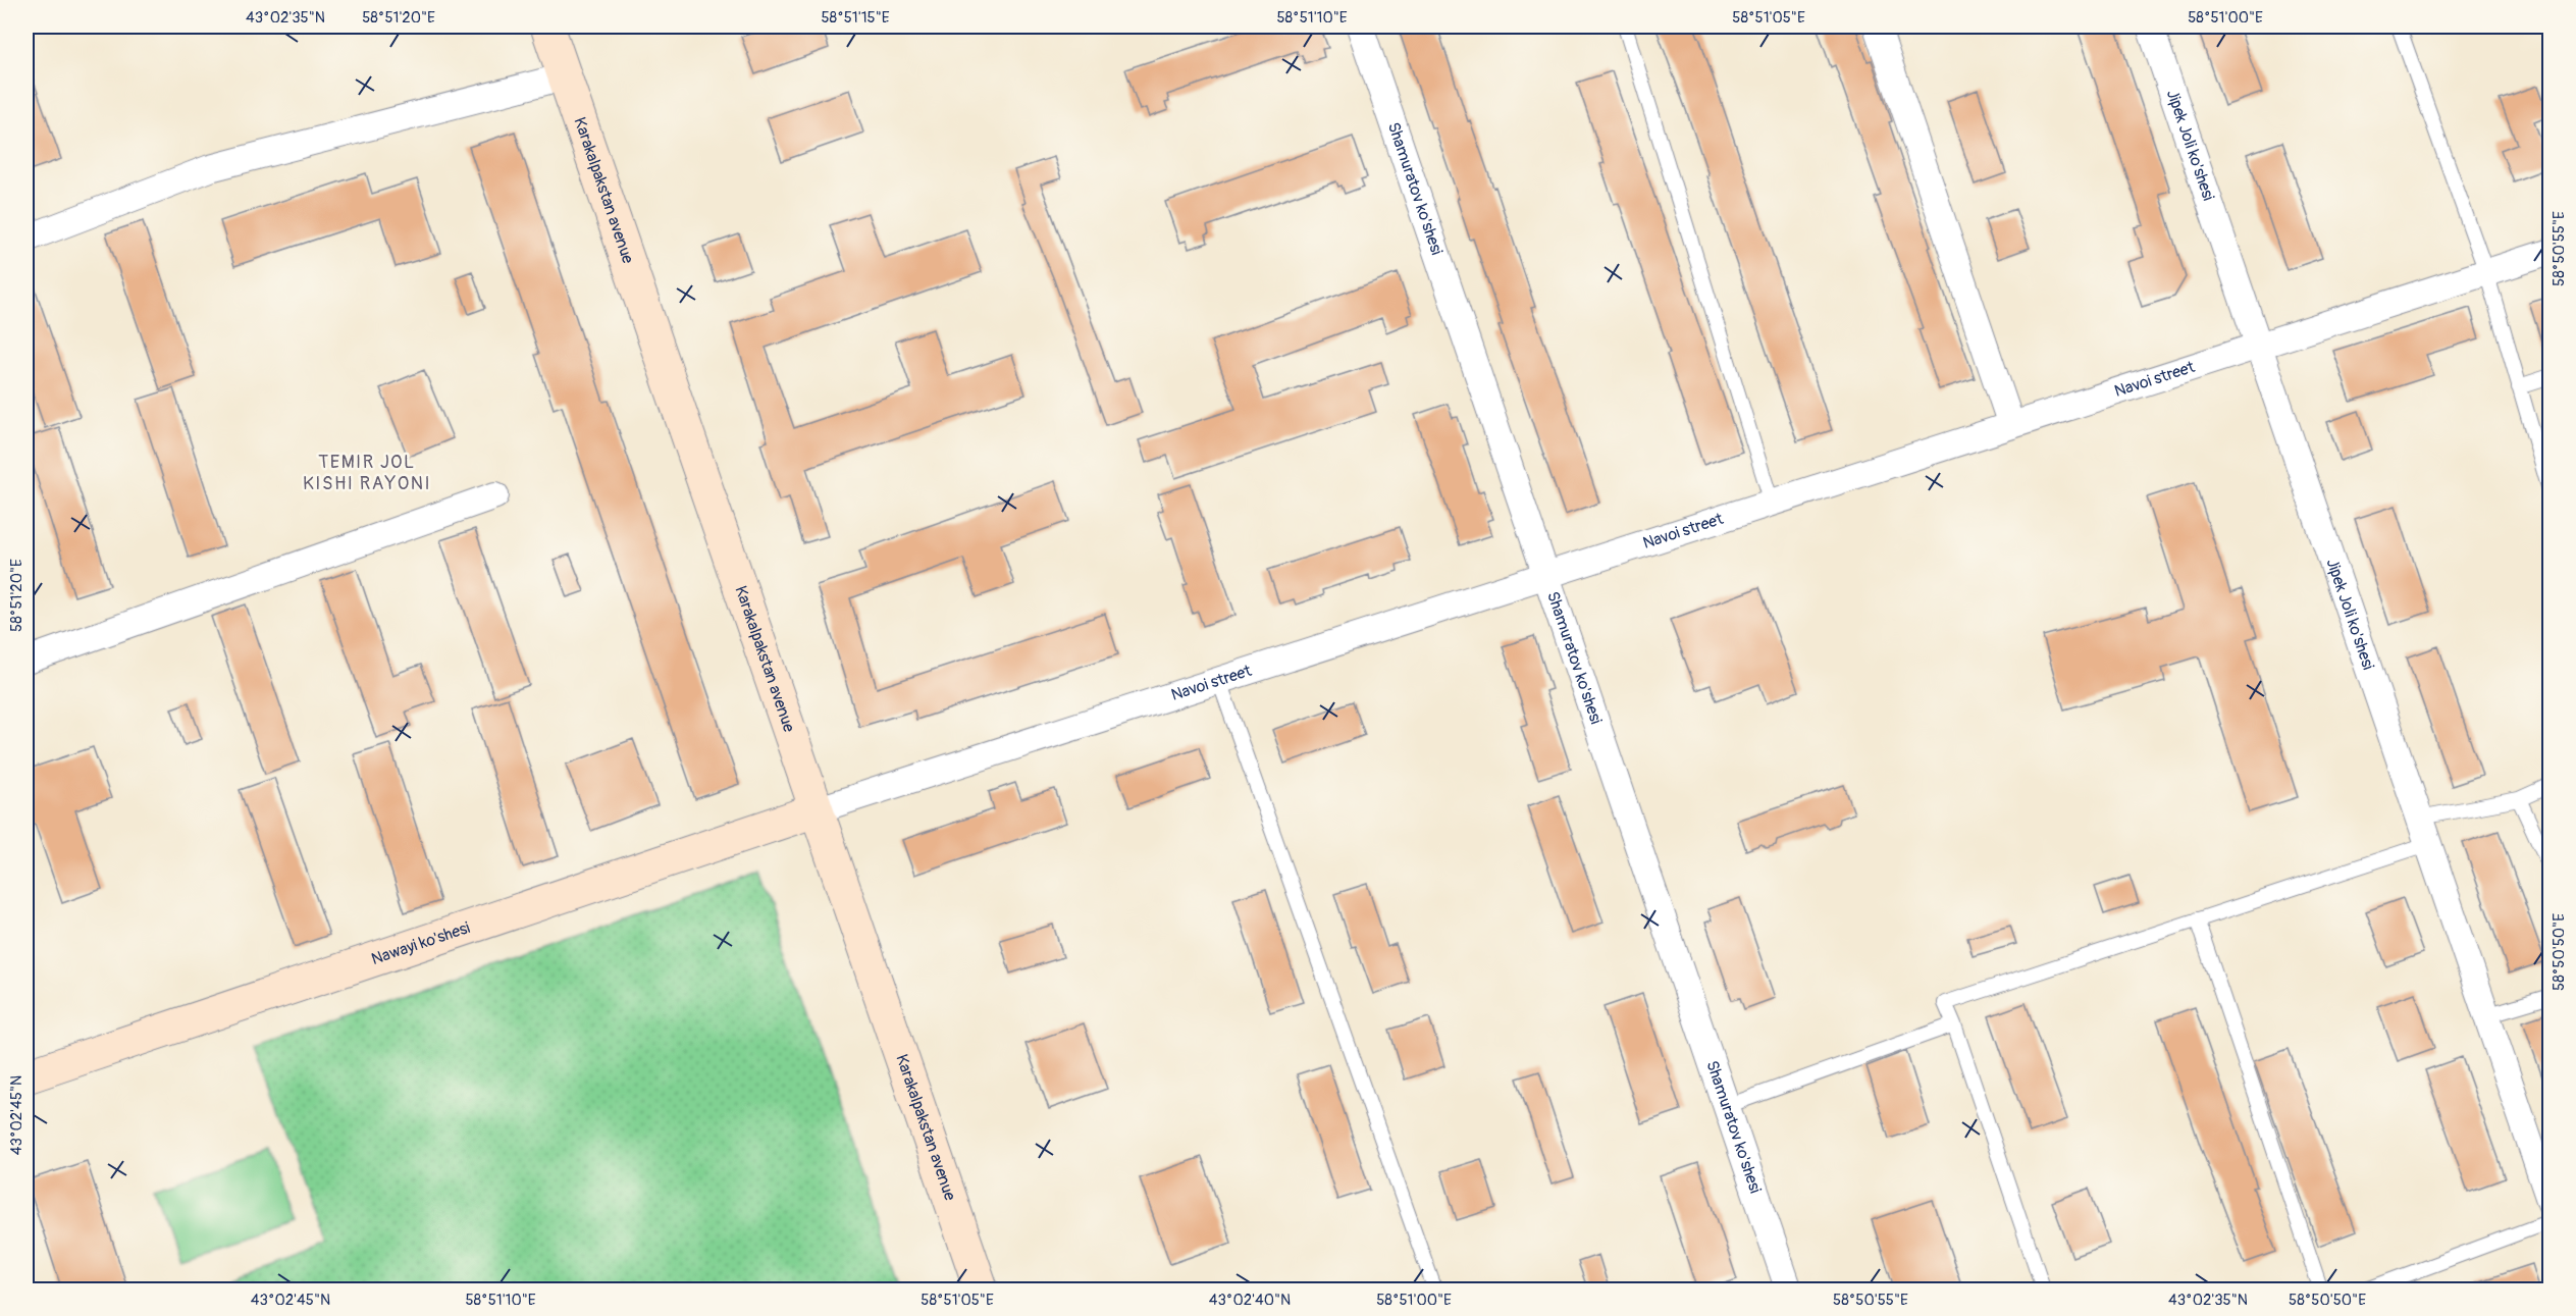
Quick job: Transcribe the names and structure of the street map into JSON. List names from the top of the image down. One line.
{"streets":{"street":["Jipek Joli ko'shesi","Shamuratov ko'shesi","Karakalpakstan avenue","Navoi street","Nawayi ko'shesi"]},"crossings":[["Jipek Joli ko'shesi","Navoi street"],["Shamuratov ko'shesi","Navoi street"],["Karakalpakstan avenue","Navoi street"],["Karakalpakstan avenue","Nawayi ko'shesi"],["Navoi street","Nawayi ko'shesi"]],"districts":["TEMIR JOL KISHI RAYONI"],"coordinates":["43°02'35\"N","58°51'20\"E","58°51'15\"E","58°51'10\"E","58°51'05\"E","58°51'00\"E","58°50'55\"E","58°50'50\"E","43°02'45\"N","43°02'40\"N"]}
